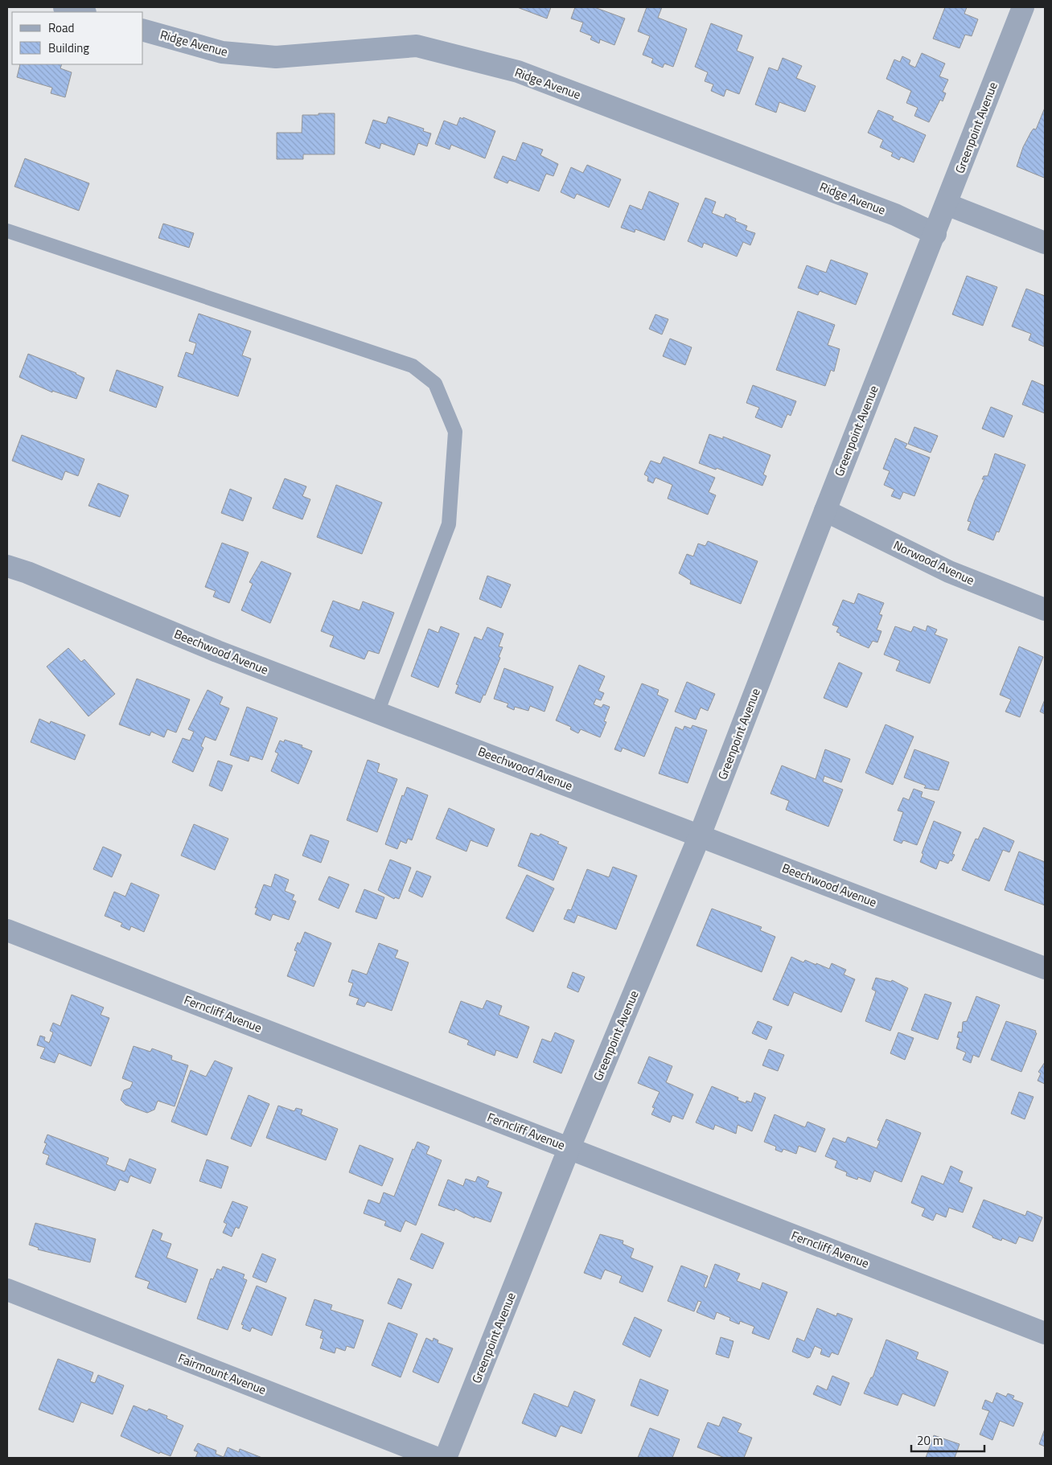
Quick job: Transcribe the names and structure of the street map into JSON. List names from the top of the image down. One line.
{"streets":{"street":["Ridge Avenue","Greenpoint Avenue","Norwood Avenue","Beechwood Avenue","Ferncliff Avenue","Fairmount Avenue"]},"crossings":[["Ridge Avenue","Greenpoint Avenue"],["Greenpoint Avenue","Norwood Avenue"],["Greenpoint Avenue","Beechwood Avenue"],["Greenpoint Avenue","Ferncliff Avenue"]],"legend":["Road","Building"],"scale_bar":"20 m"}
